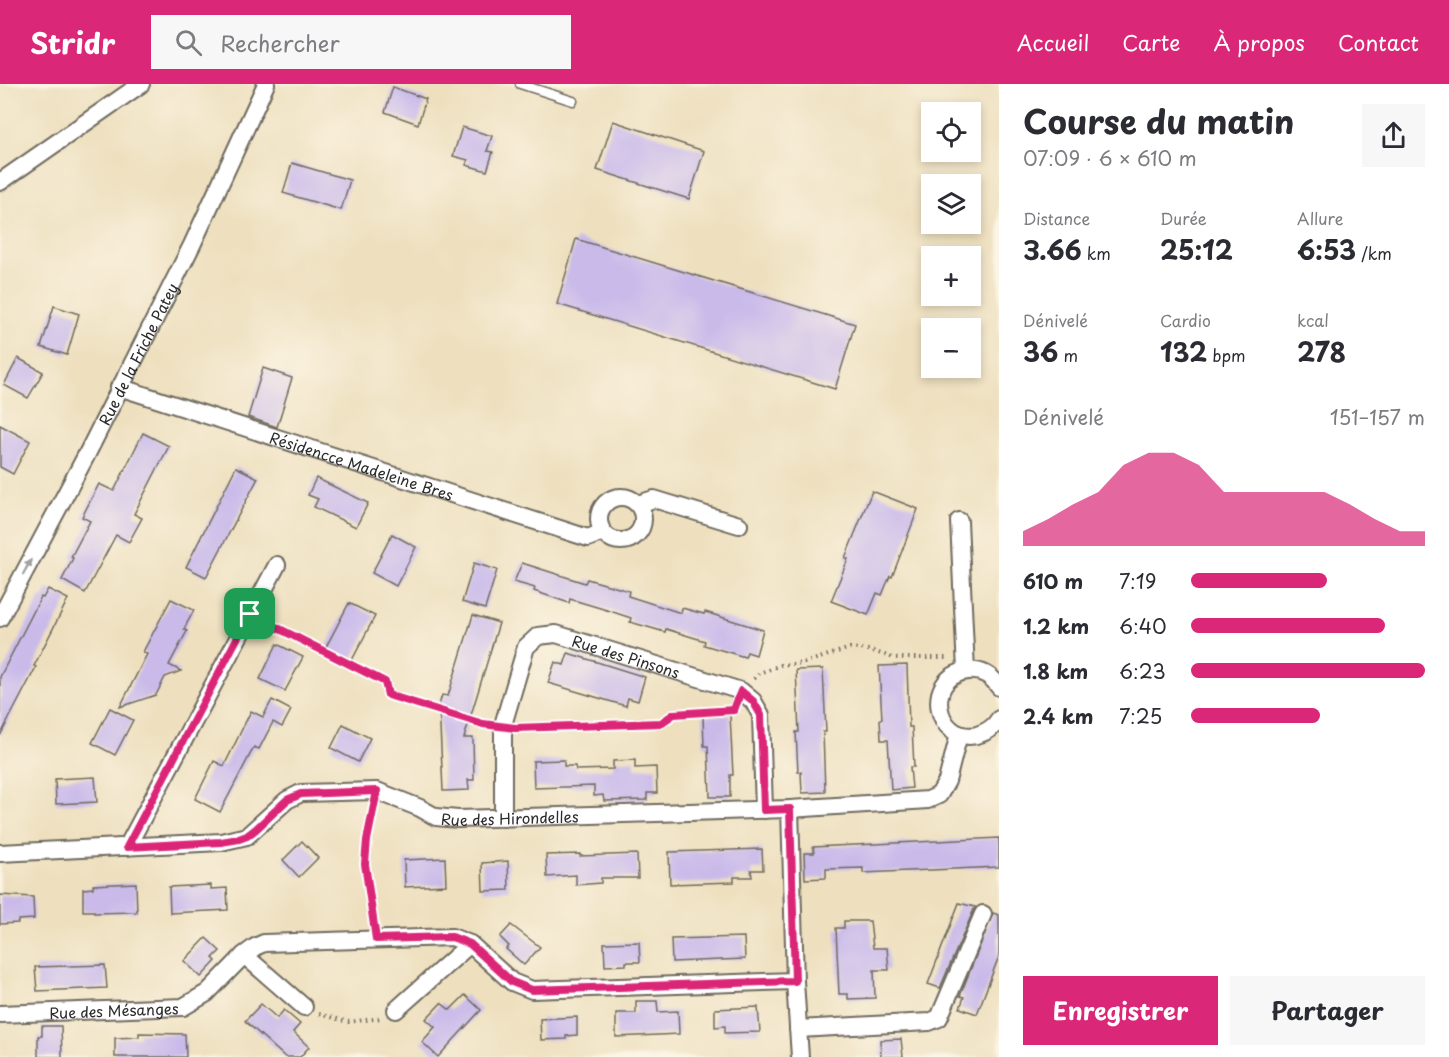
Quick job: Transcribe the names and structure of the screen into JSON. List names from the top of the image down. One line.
{"streets":{"street":["Rue de la Friche Patey","Résidencce Madeleine Bres","Rue des Pinsons","Rue des Hirondelles","Rue des Mésanges"]},"crossings":[["Rue de la Friche Patey","Résidencce Madeleine Bres"],["Rue des Pinsons","Rue des Hirondelles"]],"one_way":["Rue de la Friche Patey"],"page":{"header":"Stridr","search":"Rechercher","nav":["Accueil","Carte","À propos","Contact"],"heading":["Course du matin","07:09 · 6 × 610 m"],"map_buttons":["+","−"],"stats":[["Distance","3.66 km"],["Durée","25:12"],["Allure","6:53 /km"],["Dénivelé","36 m"],["Cardio","132 bpm"],["kcal","278"]],"chart":["Dénivelé","151–157 m"],"list":[{"name":"610 m","note":"7:19"},{"name":"1.2 km","note":"6:40"},{"name":"1.8 km","note":"6:23"},{"name":"2.4 km","note":"7:25"}],"buttons":["Enregistrer","Partager"]}}
